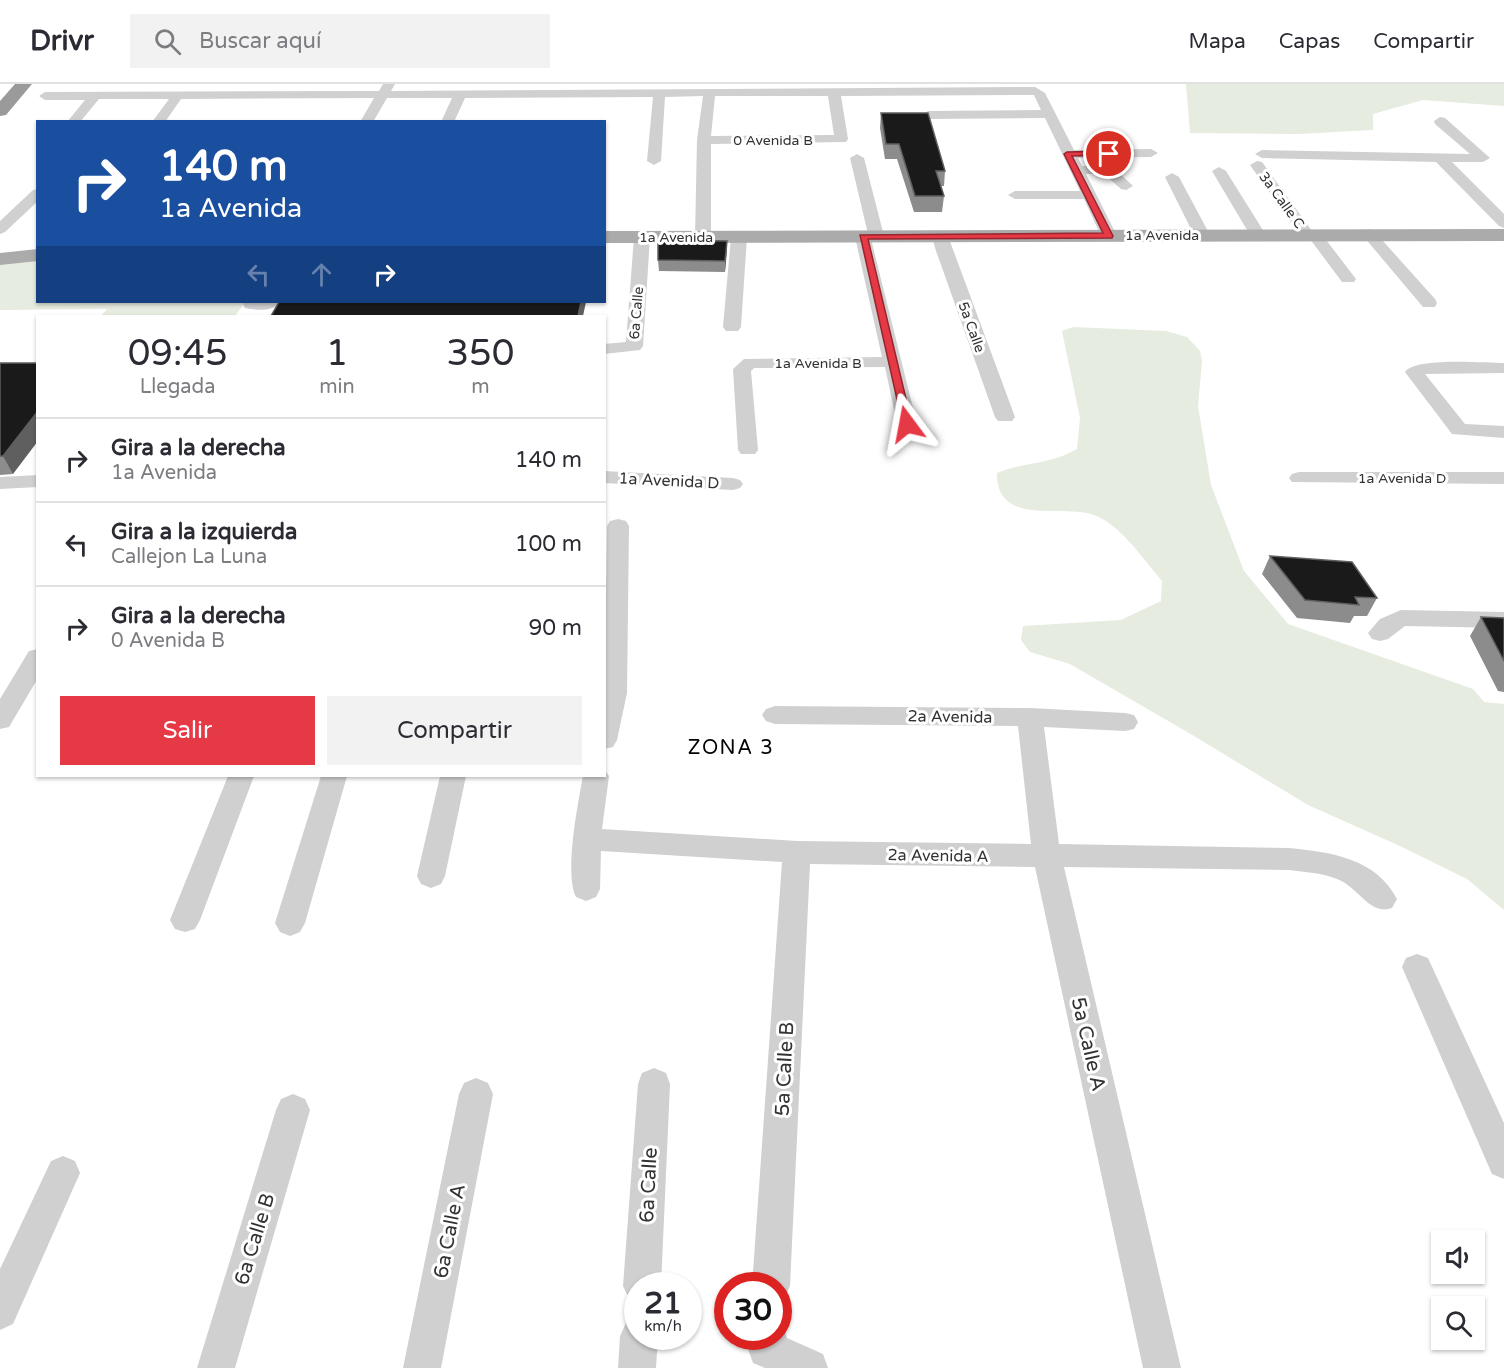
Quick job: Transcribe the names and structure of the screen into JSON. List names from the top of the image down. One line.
{"streets":{"main road":["1a Avenida"],"street":["0 Avenida B","3a Calle C","6a Calle","5a Calle","1a Avenida B","1a Avenida D","2a Avenida","2a Avenida A","5a Calle A","5a Calle B","6a Calle A","6a Calle B"]},"crossings":[["3a Calle C","1a Avenida"],["1a Avenida","6a Calle"],["1a Avenida","5a Calle"],["2a Avenida","5a Calle A"],["2a Avenida A","5a Calle A"],["2a Avenida A","5a Calle B"]],"districts":["ZONA 3"],"page":{"header":"Drivr","search":"Buscar aquí","nav":["Mapa","Capas","Compartir"],"turn":["140 m","1a Avenida"],"eta":["09:45","Llegada","1","min","350","m"],"list":[{"name":"Gira a la derecha","note":"1a Avenida","value":"140 m"},{"name":"Gira a la izquierda","note":"Callejon La Luna","value":"100 m"},{"name":"Gira a la derecha","note":"0 Avenida B","value":"90 m"}],"buttons":["Salir","Compartir"],"speed":"21 km/h","limit":"30"}}
